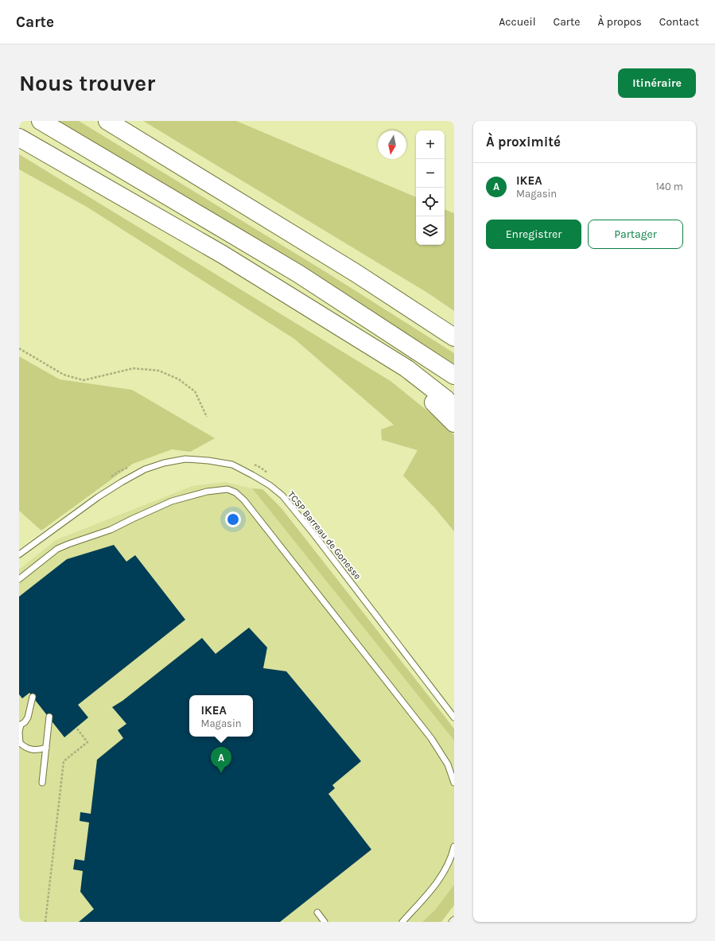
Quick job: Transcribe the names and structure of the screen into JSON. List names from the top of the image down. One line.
{"streets":{"lane":["TCSP Barreau de Gonesse"]},"north":"bottom","page":{"header":"Carte","nav":["Accueil","Carte","À propos","Contact"],"buttons":["Itinéraire",["Enregistrer","Partager"]],"title":"Nous trouver","heading":"À proximité","map_buttons":["+","−"],"list":[{"mark":"A","name":"IKEA","note":"Magasin","value":"140 m"}],"popup":["IKEA","Magasin"],"pins":"A"}}
